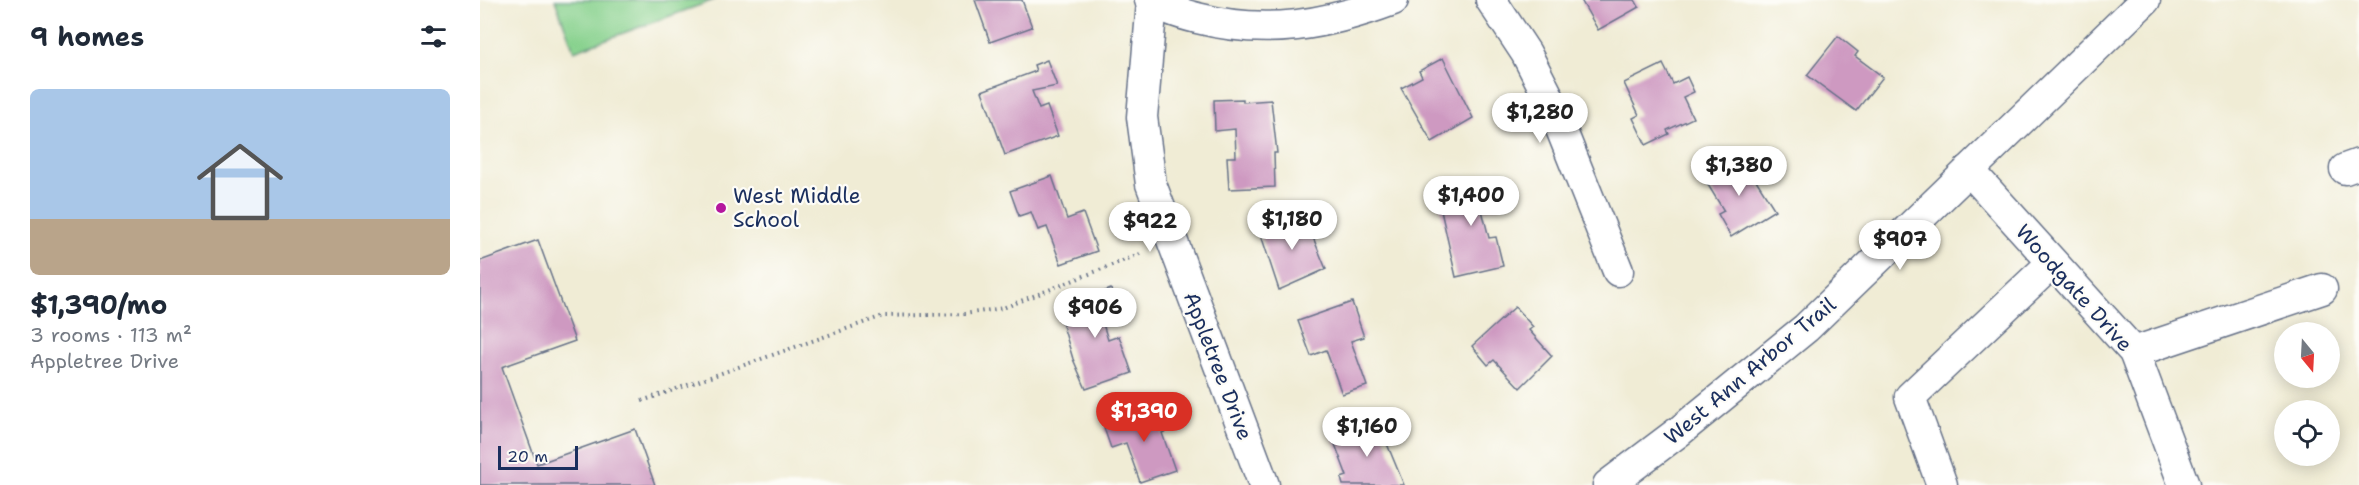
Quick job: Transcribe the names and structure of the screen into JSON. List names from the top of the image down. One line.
{"streets":{"street":["Woodgate Drive","Appletree Drive","West Ann Arbor Trail"]},"crossings":[["Woodgate Drive","West Ann Arbor Trail"]],"places":["West Middle School"],"scale_bar":"20 m","north":"bottom","page":{"heading":"9 homes","list":[{"name":"$1,390/mo","note":"3 rooms · 113 m² · Appletree Drive"}],"price":["$1,280","$1,380","$1,400","$1,180","$922","$907","$906","$1,390","$1,160"],"scale":"20 m"}}
